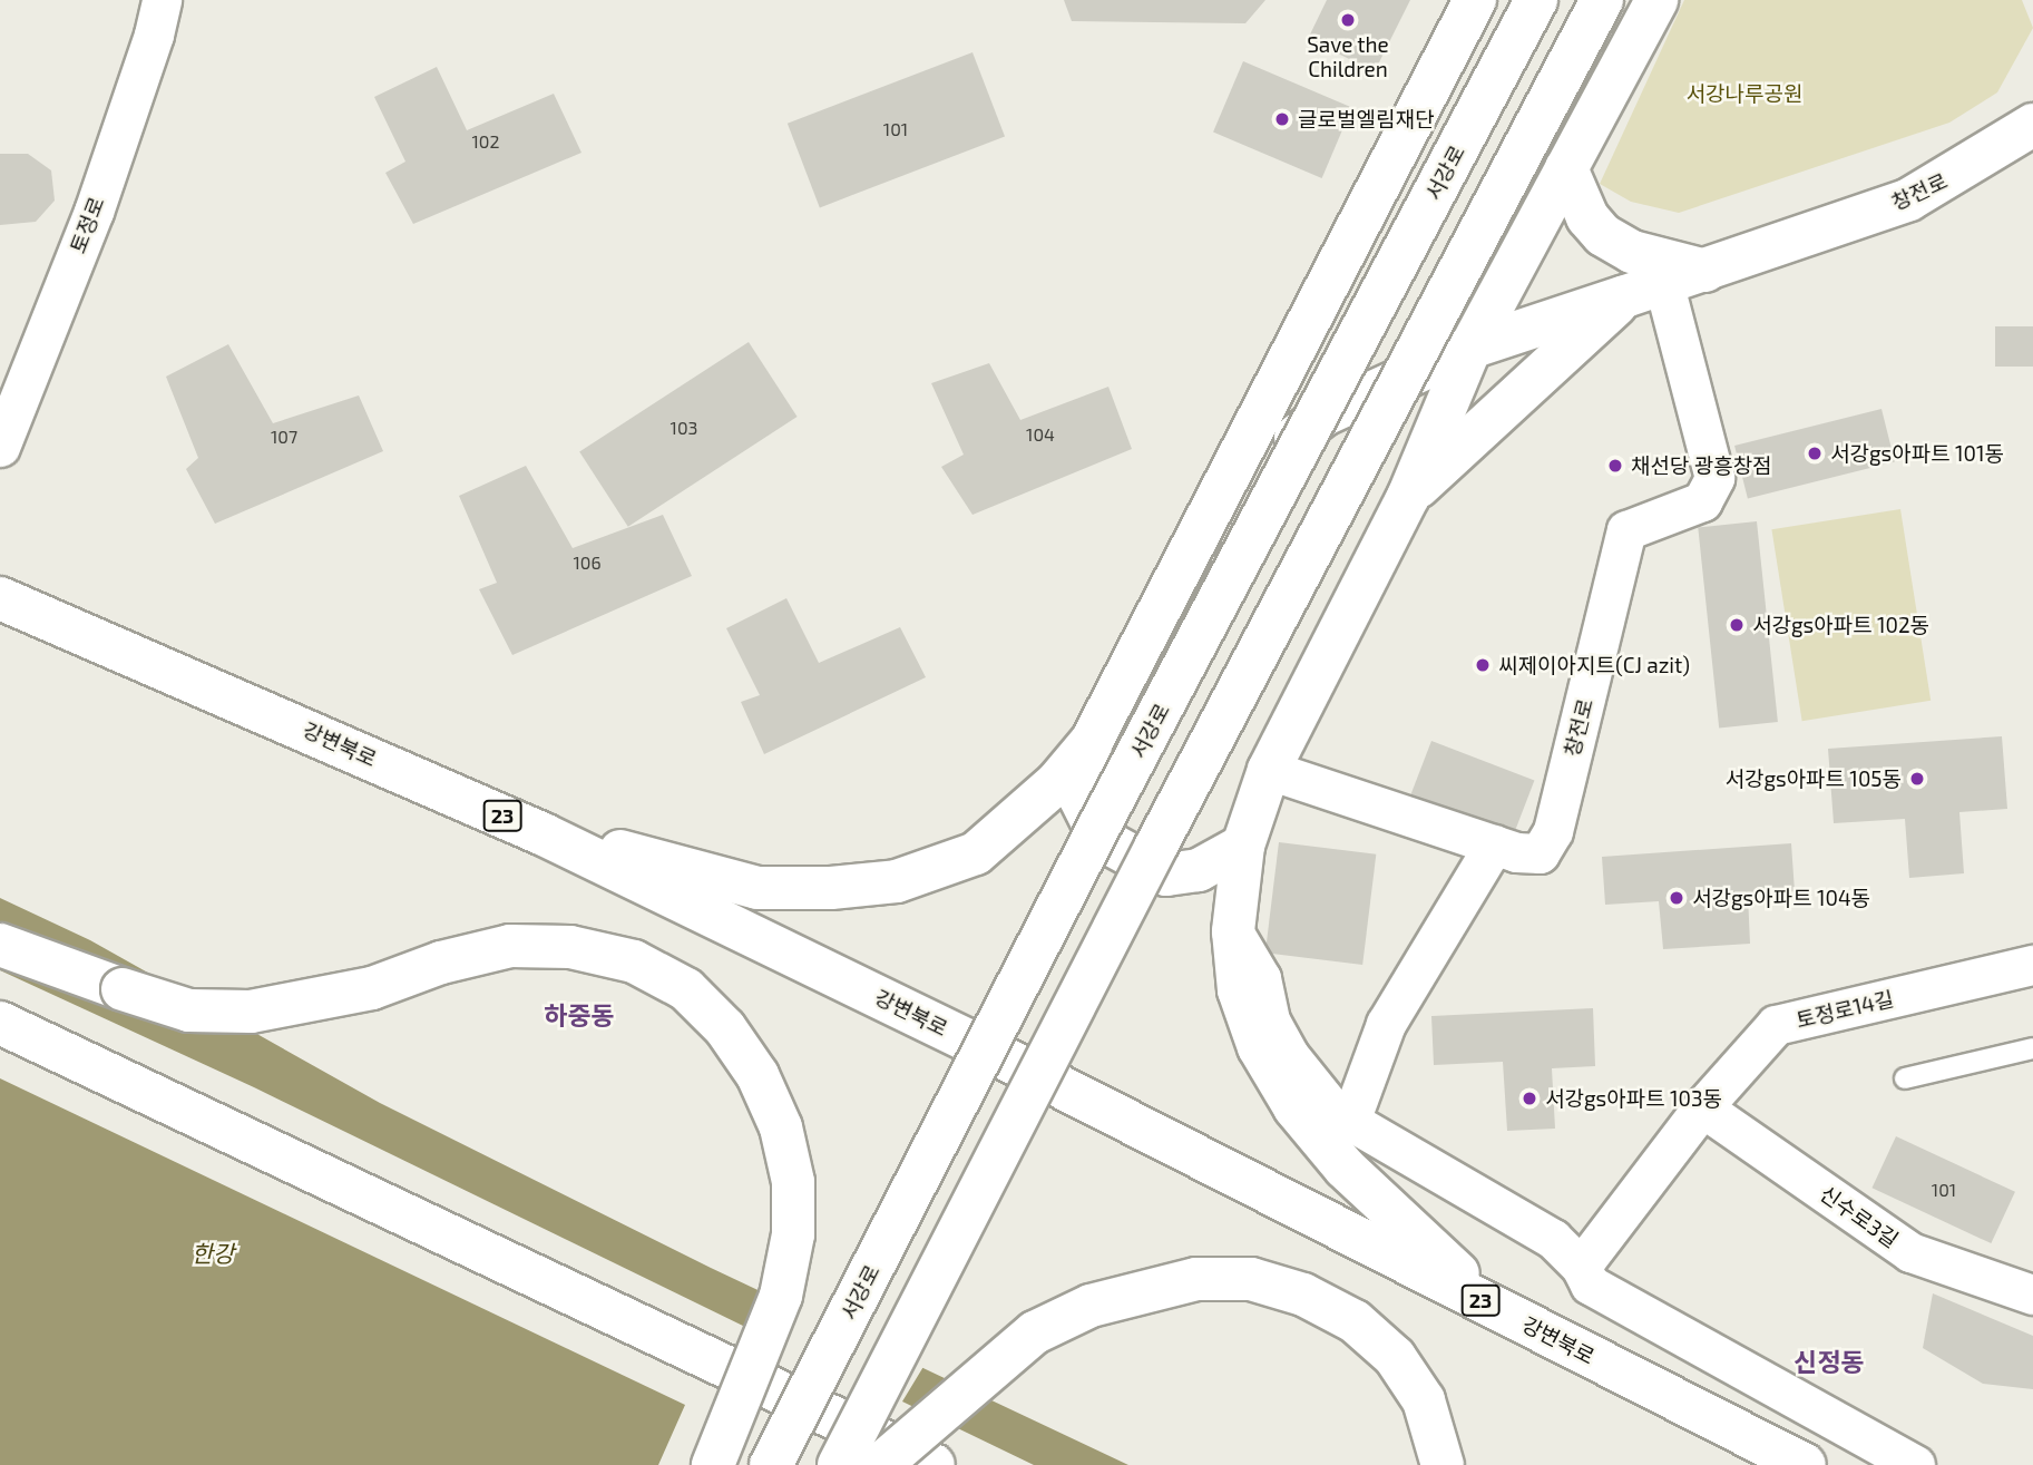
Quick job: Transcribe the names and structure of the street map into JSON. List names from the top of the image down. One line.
{"streets":{"main road":["서강로","창전로","강변북로","23"],"street":["토정로","토정로14길","신수로3길"]},"crossings":[["토정로14길","신수로3길"]],"districts":["하중동","신정동"],"water":["한강"],"parks":["서강나루공원"],"places":["Save the Children","글로벌엘림재단","서강gs아파트 101동","채선당 광흥창점","서강gs아파트 102동","씨제이아지트(CJ azit)","서강gs아파트 105동","서강gs아파트 104동","서강gs아파트 103동"],"house_numbers":["101","102","103","104","107","106","101"]}
